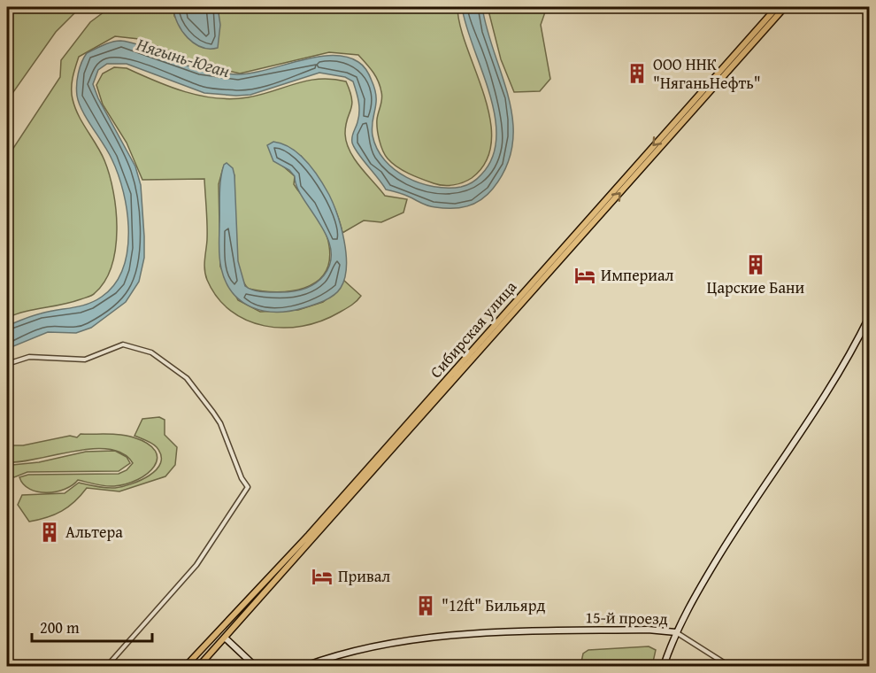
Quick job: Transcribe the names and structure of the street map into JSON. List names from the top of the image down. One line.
{"streets":{"main road":["Сибирская улица"],"street":["15-й проезд"]},"water":["Нягынь-Юган"],"places":{"building":["ООО ННК \"НяганьНефть\"","Царские Бани","Альтера","\"12ft\" Бильярд"],"hotel":["Империал","Привал"]},"scale_bar":"200 m"}
